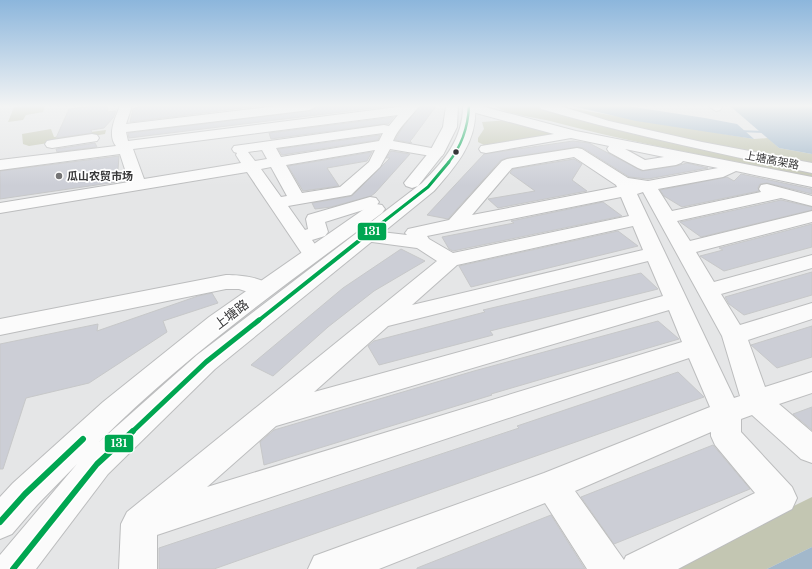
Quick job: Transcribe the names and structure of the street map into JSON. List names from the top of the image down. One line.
{"streets":{"main road":["上塘高架路","上塘路"]},"places":["瓜山农贸市场"],"lines":["transit line 131"]}
